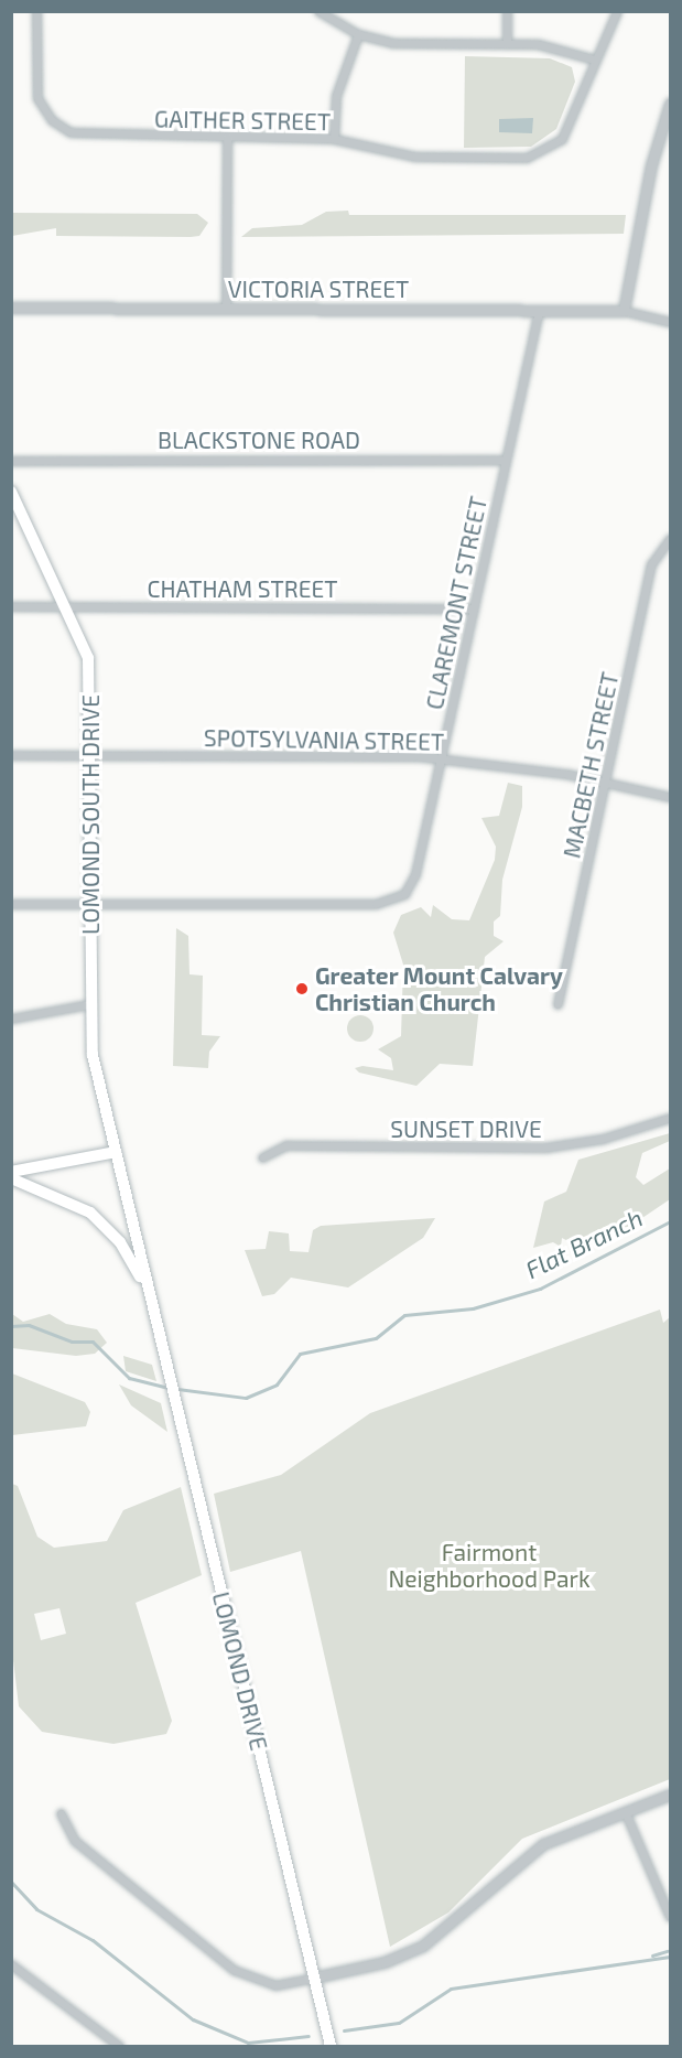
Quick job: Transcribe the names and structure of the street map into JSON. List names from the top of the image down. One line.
{"streets":{"main road":["LOMOND SOUTH DRIVE","LOMOND DRIVE"],"street":["GAITHER STREET","VICTORIA STREET","BLACKSTONE ROAD","CHATHAM STREET","CLAREMONT STREET","SPOTSYLVANIA STREET","MACBETH STREET","SUNSET DRIVE"]},"crossings":[["VICTORIA STREET","CLAREMONT STREET"],["BLACKSTONE ROAD","CLAREMONT STREET"],["CHATHAM STREET","CLAREMONT STREET"],["CHATHAM STREET","LOMOND SOUTH DRIVE"],["CLAREMONT STREET","SPOTSYLVANIA STREET"],["CLAREMONT STREET","LOMOND SOUTH DRIVE"],["SPOTSYLVANIA STREET","MACBETH STREET"],["SPOTSYLVANIA STREET","LOMOND SOUTH DRIVE"],["LOMOND SOUTH DRIVE","LOMOND DRIVE"]],"water":["Flat Branch"],"parks":["Fairmont Neighborhood Park"],"places":["Greater Mount Calvary Christian Church"]}
